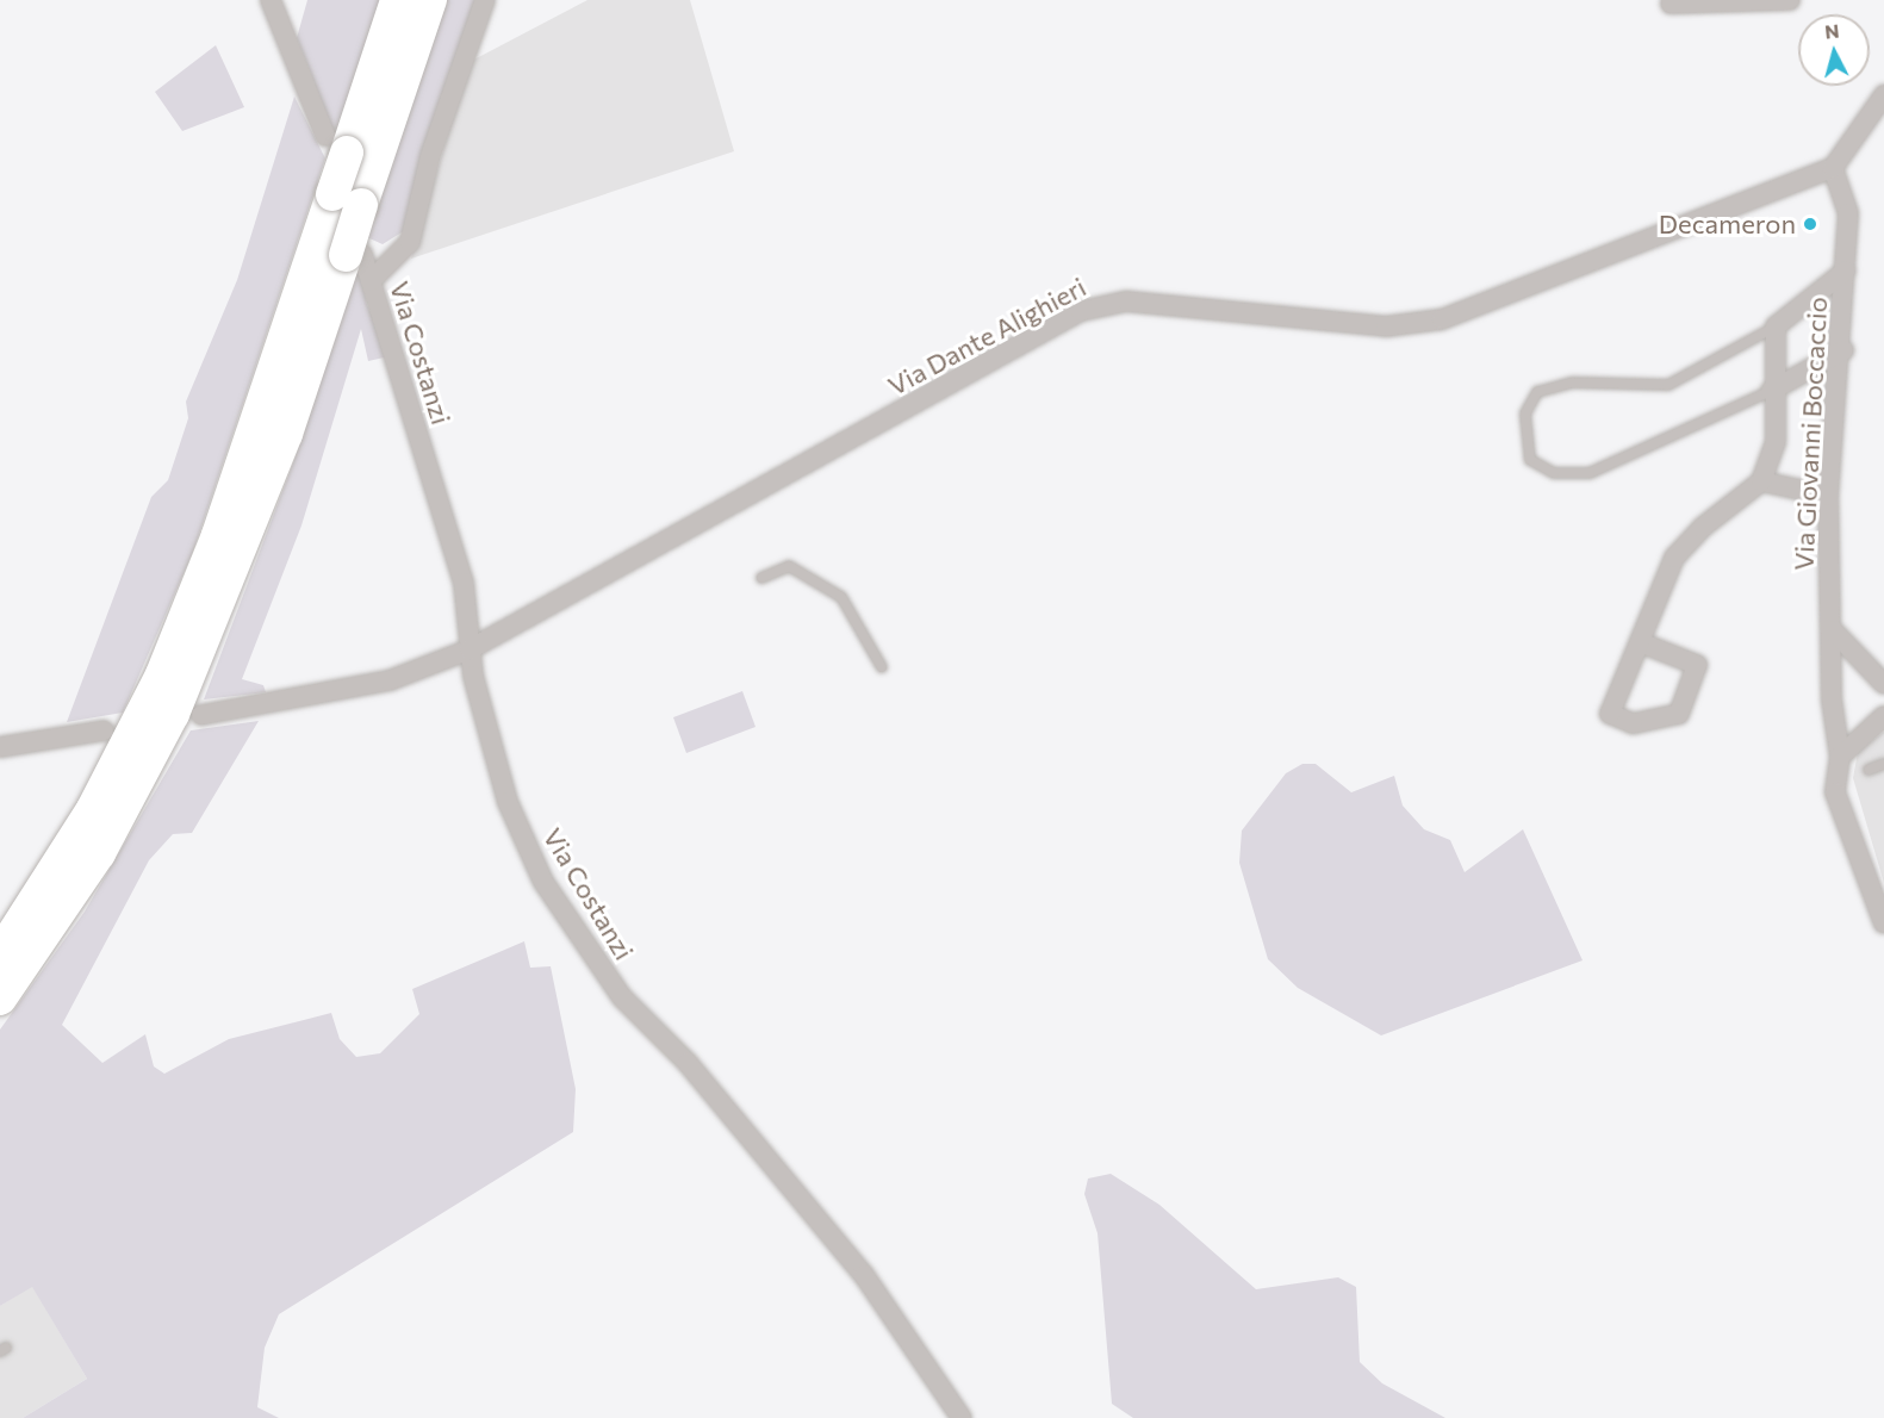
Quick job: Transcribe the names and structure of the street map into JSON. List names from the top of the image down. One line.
{"streets":{"street":["Via Dante Alighieri","Via Costanzi","Via Giovanni Boccaccio"]},"crossings":[["Via Dante Alighieri","Via Costanzi"],["Via Dante Alighieri","Via Giovanni Boccaccio"]],"places":["Decameron"],"north":"top"}
